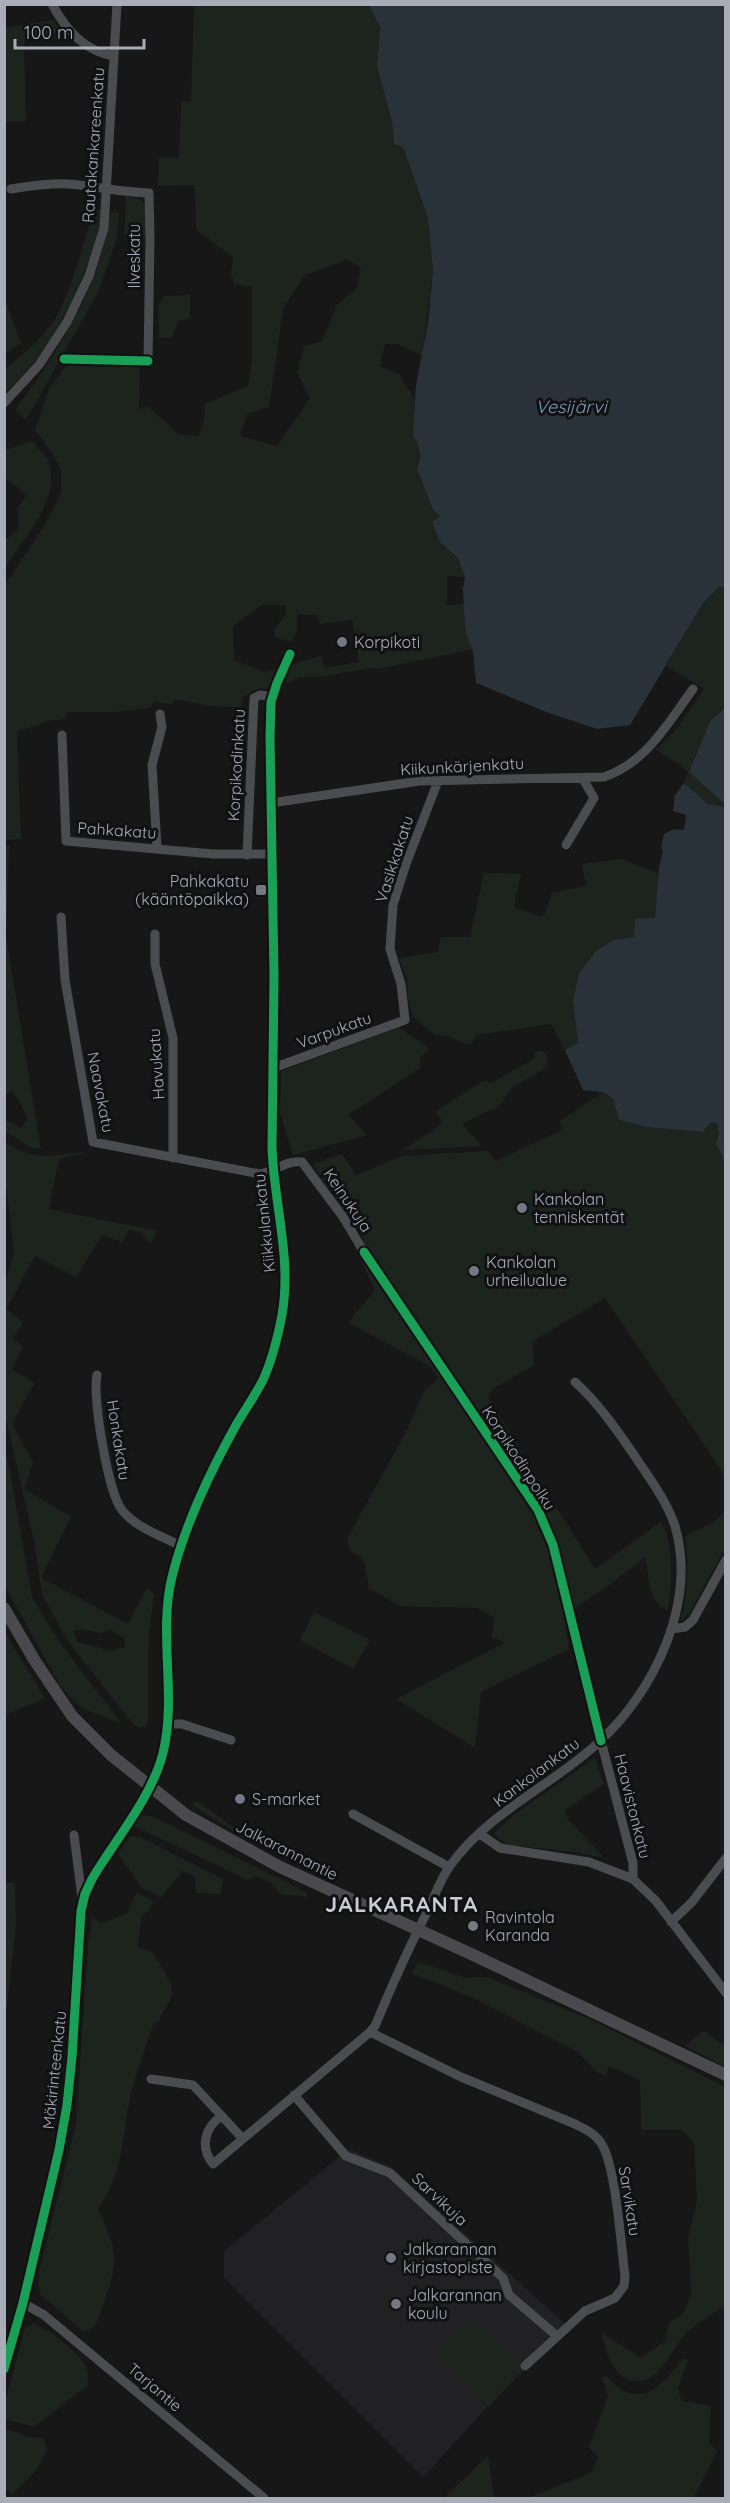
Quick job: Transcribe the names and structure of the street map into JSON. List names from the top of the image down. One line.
{"streets":{"main road":["Jalkarannantie"],"street":["Rautakankareenkatu","Ilveskatu","Korpikodinkatu","Kiikunkärjenkatu","Pahkakatu","Vasikkakatu","Varpukatu","Havukatu","Naavakatu","Keinukuja","Kiikkulankatu","Honkakatu","Kankolankatu","Haavistonkatu","Mäkirinteenkatu","Sarvikuja","Sarvikatu","Tarjantie"],"cycle path":["Korpikodinpolku"]},"crossings":[["Rautakankareenkatu","Ilveskatu"],["Korpikodinkatu","Pahkakatu"],["Korpikodinkatu","Kiikkulankatu"],["Kiikunkärjenkatu","Vasikkakatu"],["Kiikunkärjenkatu","Kiikkulankatu"],["Pahkakatu","Kiikkulankatu"],["Vasikkakatu","Varpukatu"],["Varpukatu","Kiikkulankatu"],["Havukatu","Naavakatu"],["Naavakatu","Keinukuja"],["Keinukuja","Kiikkulankatu"],["Kiikkulankatu","Honkakatu"],["Kiikkulankatu","Jalkarannantie"],["Kiikkulankatu","Mäkirinteenkatu"],["Kankolankatu","Haavistonkatu"],["Kankolankatu","Jalkarannantie"],["Jalkarannantie","Mäkirinteenkatu"],["Mäkirinteenkatu","Tarjantie"],["Sarvikuja","Sarvikatu"]],"districts":["JALKARANTA"],"water":["Vesijärvi"],"places":{"other":["Korpikoti","Kankolan tenniskentät","Kankolan urheilualue","S-market","Ravintola Karanda","Jalkarannan kirjastopiste","Jalkarannan koulu"],"transit":["Pahkakatu (kääntöpaikka)"]},"scale_bar":"100 m"}
